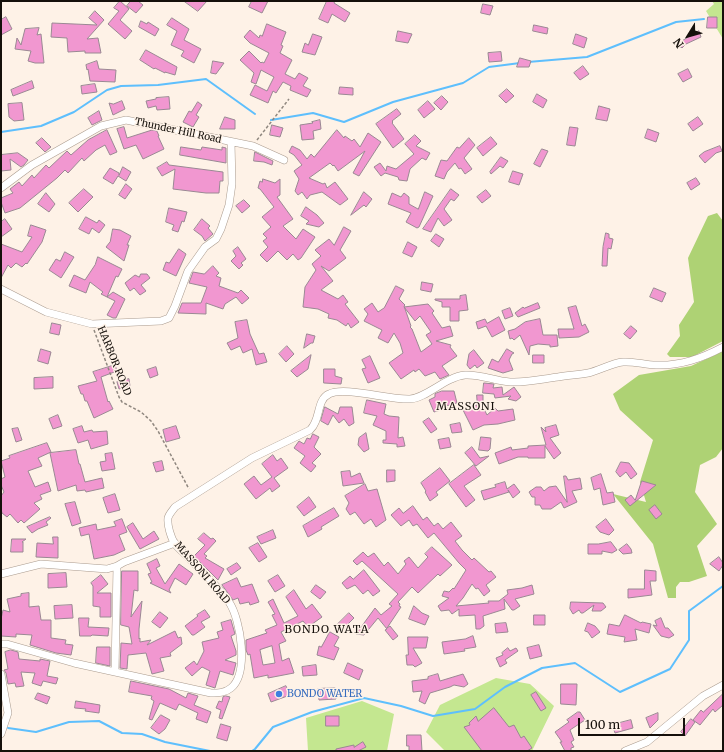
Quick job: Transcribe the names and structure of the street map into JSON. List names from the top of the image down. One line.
{"streets":{"street":["Thunder Hill Road","MASSONI ROAD"],"path":["HARBOR ROAD"]},"crossings":[["HARBOR ROAD","MASSONI ROAD"]],"districts":["MASSONI","BONDO WATA"],"places":["BONDO WATER"],"scale_bar":"100 m","north":"bottom left"}
